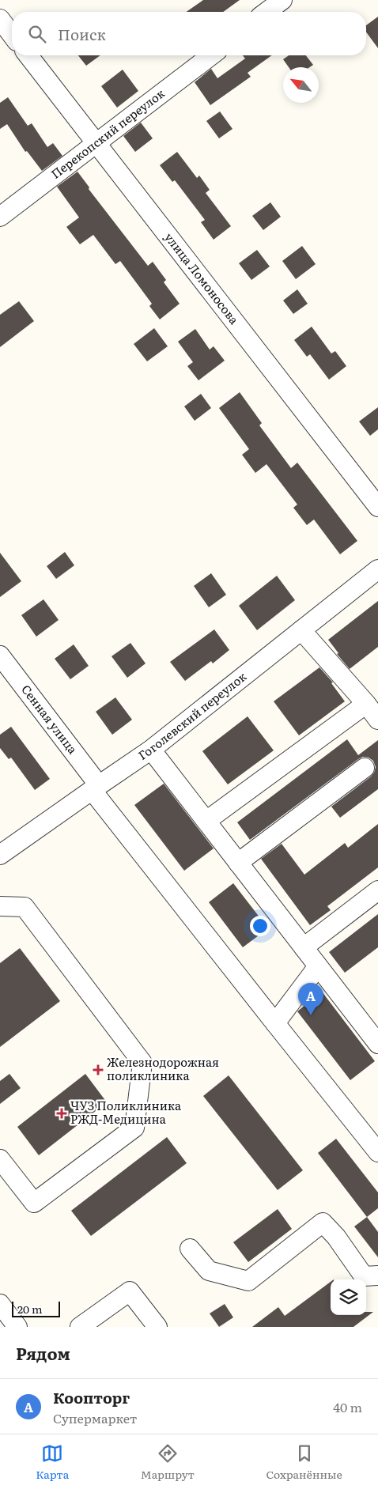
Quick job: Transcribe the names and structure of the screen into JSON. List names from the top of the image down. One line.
{"streets":{"street":["Перекопский переулок","улица Ломоносова","Гоголевский переулок","Сенная улица"]},"crossings":[["Перекопский переулок","улица Ломоносова"],["Гоголевский переулок","Сенная улица"]],"places":{"health":["Железнодорожная поликлиника","ЧУЗ Поликлиника РЖД-Медицина"]},"scale_bar":"20 m","north":"top left","page":{"search":"Поиск","pins":"A","scale":"20 m","heading":"Рядом","list":[{"mark":"A","name":"Коопторг","note":"Супермаркет","value":"40 m"}],"nav":["Карта","Маршрут","Сохранённые"]}}
